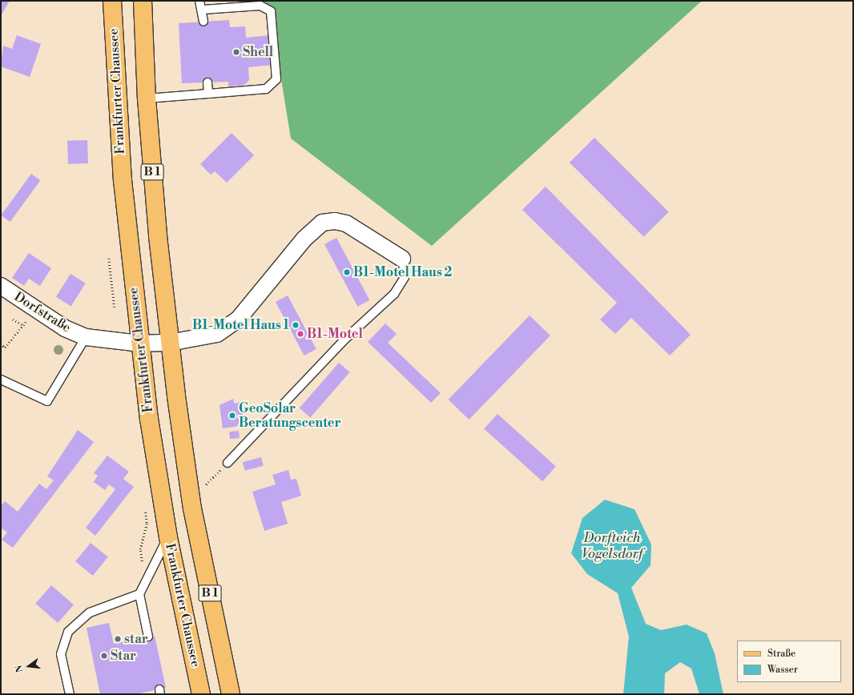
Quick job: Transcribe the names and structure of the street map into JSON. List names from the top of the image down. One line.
{"streets":{"main road":["Frankfurter Chaussee","B 1"],"street":["Dorfstraße"]},"crossings":[["Frankfurter Chaussee","Dorfstraße"],["B 1","Dorfstraße"]],"water":["Dorfteich Vogelsdorf"],"places":["Shell","B1-Motel Haus 2","B1-Motel Haus 1","B1-Motel","GeoSolar Beratungscenter","star","Star"],"legend":["Straße","Wasser"],"north":"left"}
